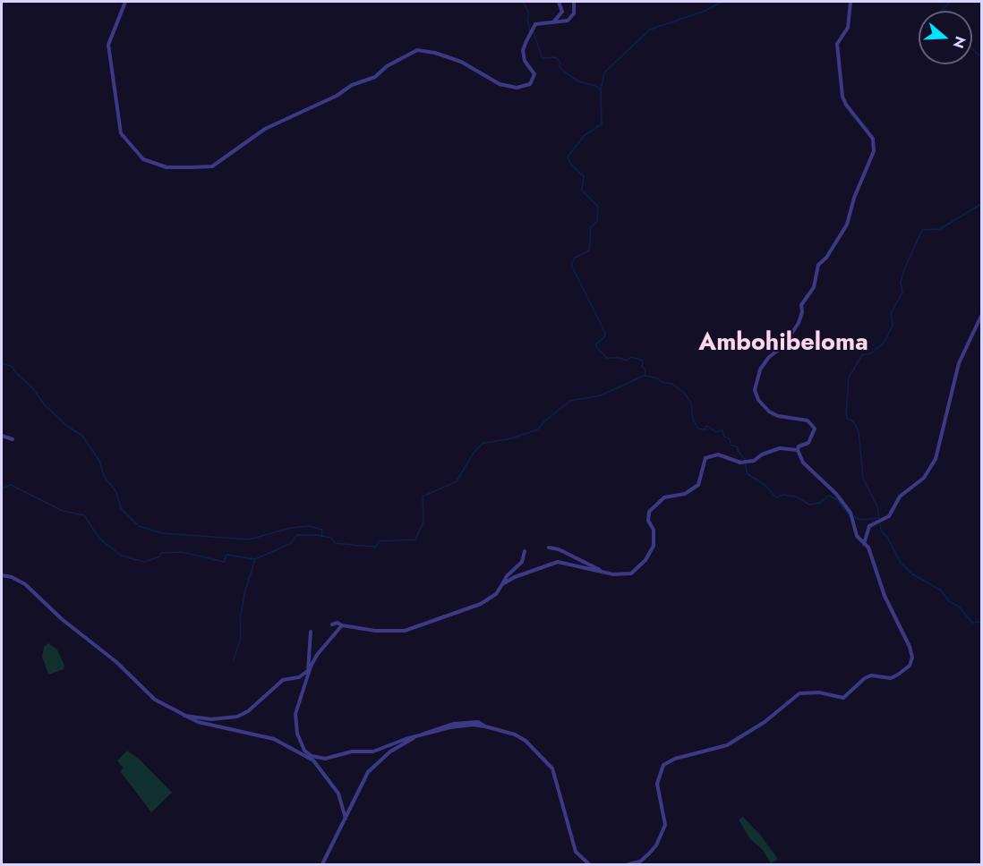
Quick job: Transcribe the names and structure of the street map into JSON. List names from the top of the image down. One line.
{"districts":["Ambohibeloma"],"north":"right"}
